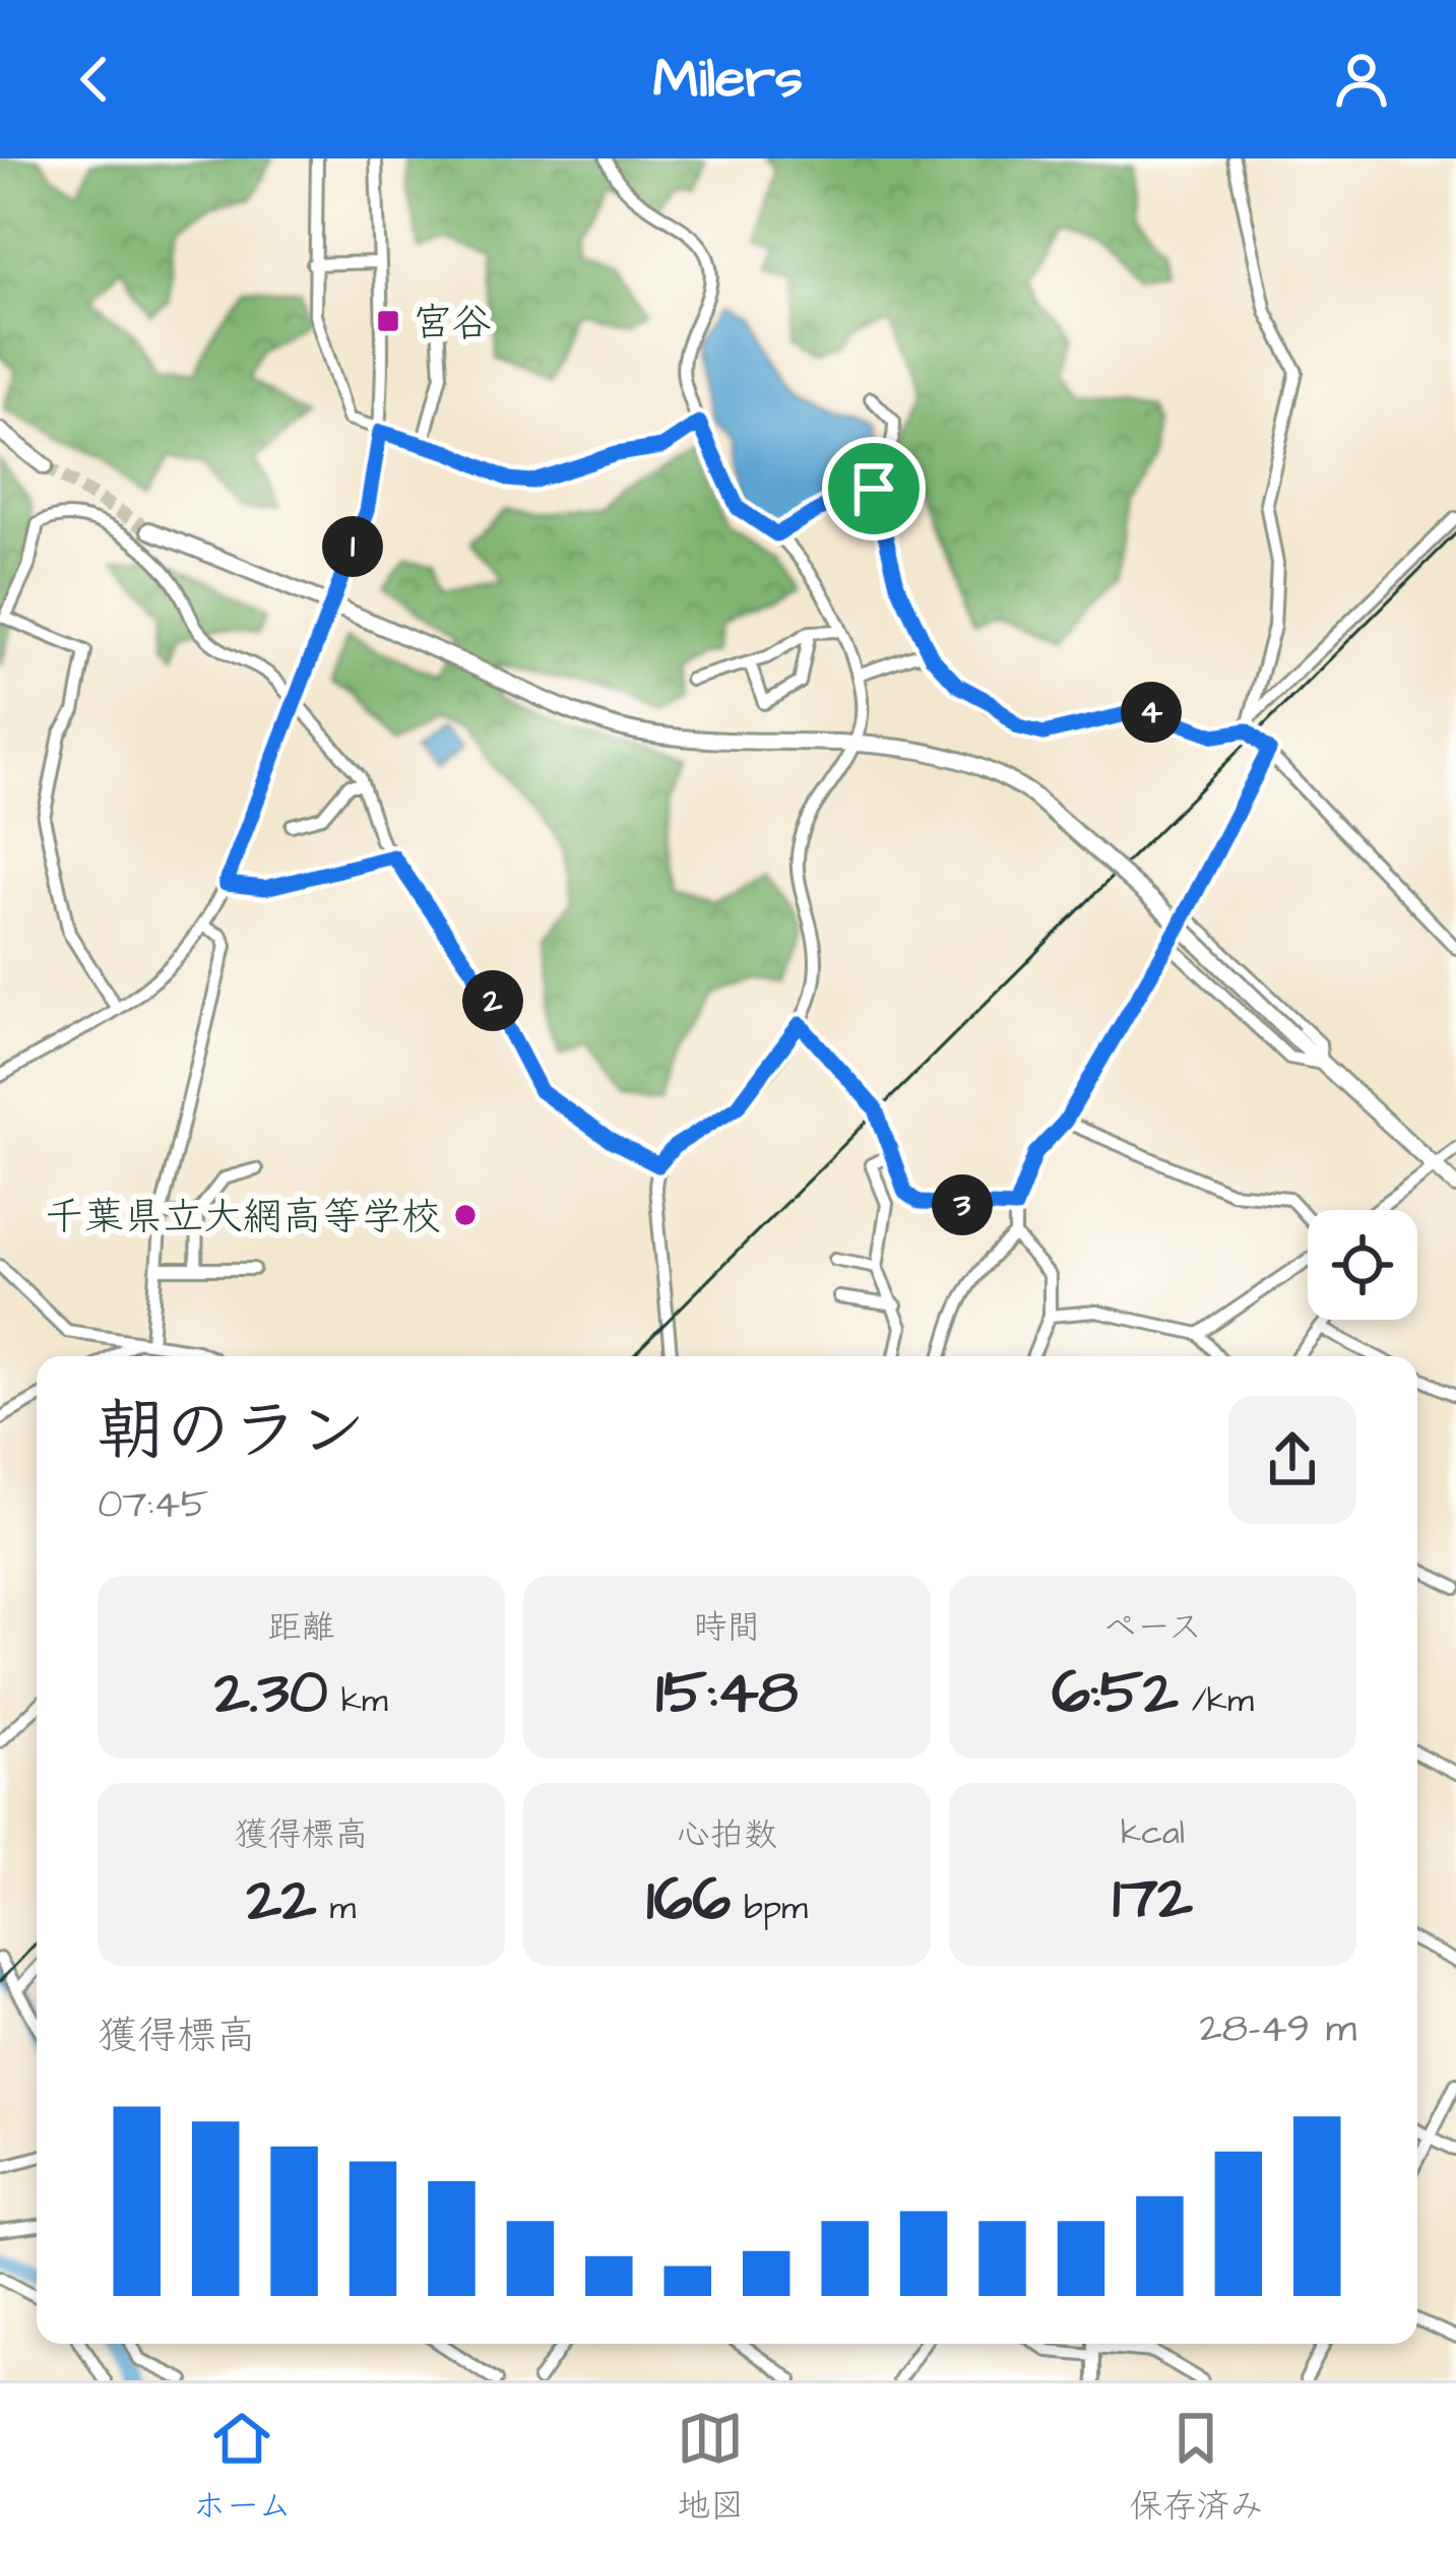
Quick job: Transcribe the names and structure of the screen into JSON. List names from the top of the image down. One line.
{"places":{"transit":["宮谷"],"other":["千葉県立大網高等学校"]},"page":{"header":"Milers","pins":["1","4","2","3"],"heading":["朝のラン","07:45"],"stats":[["距離","2.30 km"],["時間","15:48"],["ペース","6:52 /km"],["獲得標高","22 m"],["心拍数","166 bpm"],["kcal","172"]],"chart":["獲得標高","28–49 m"],"tabs":["ホーム","地図","保存済み"]}}
